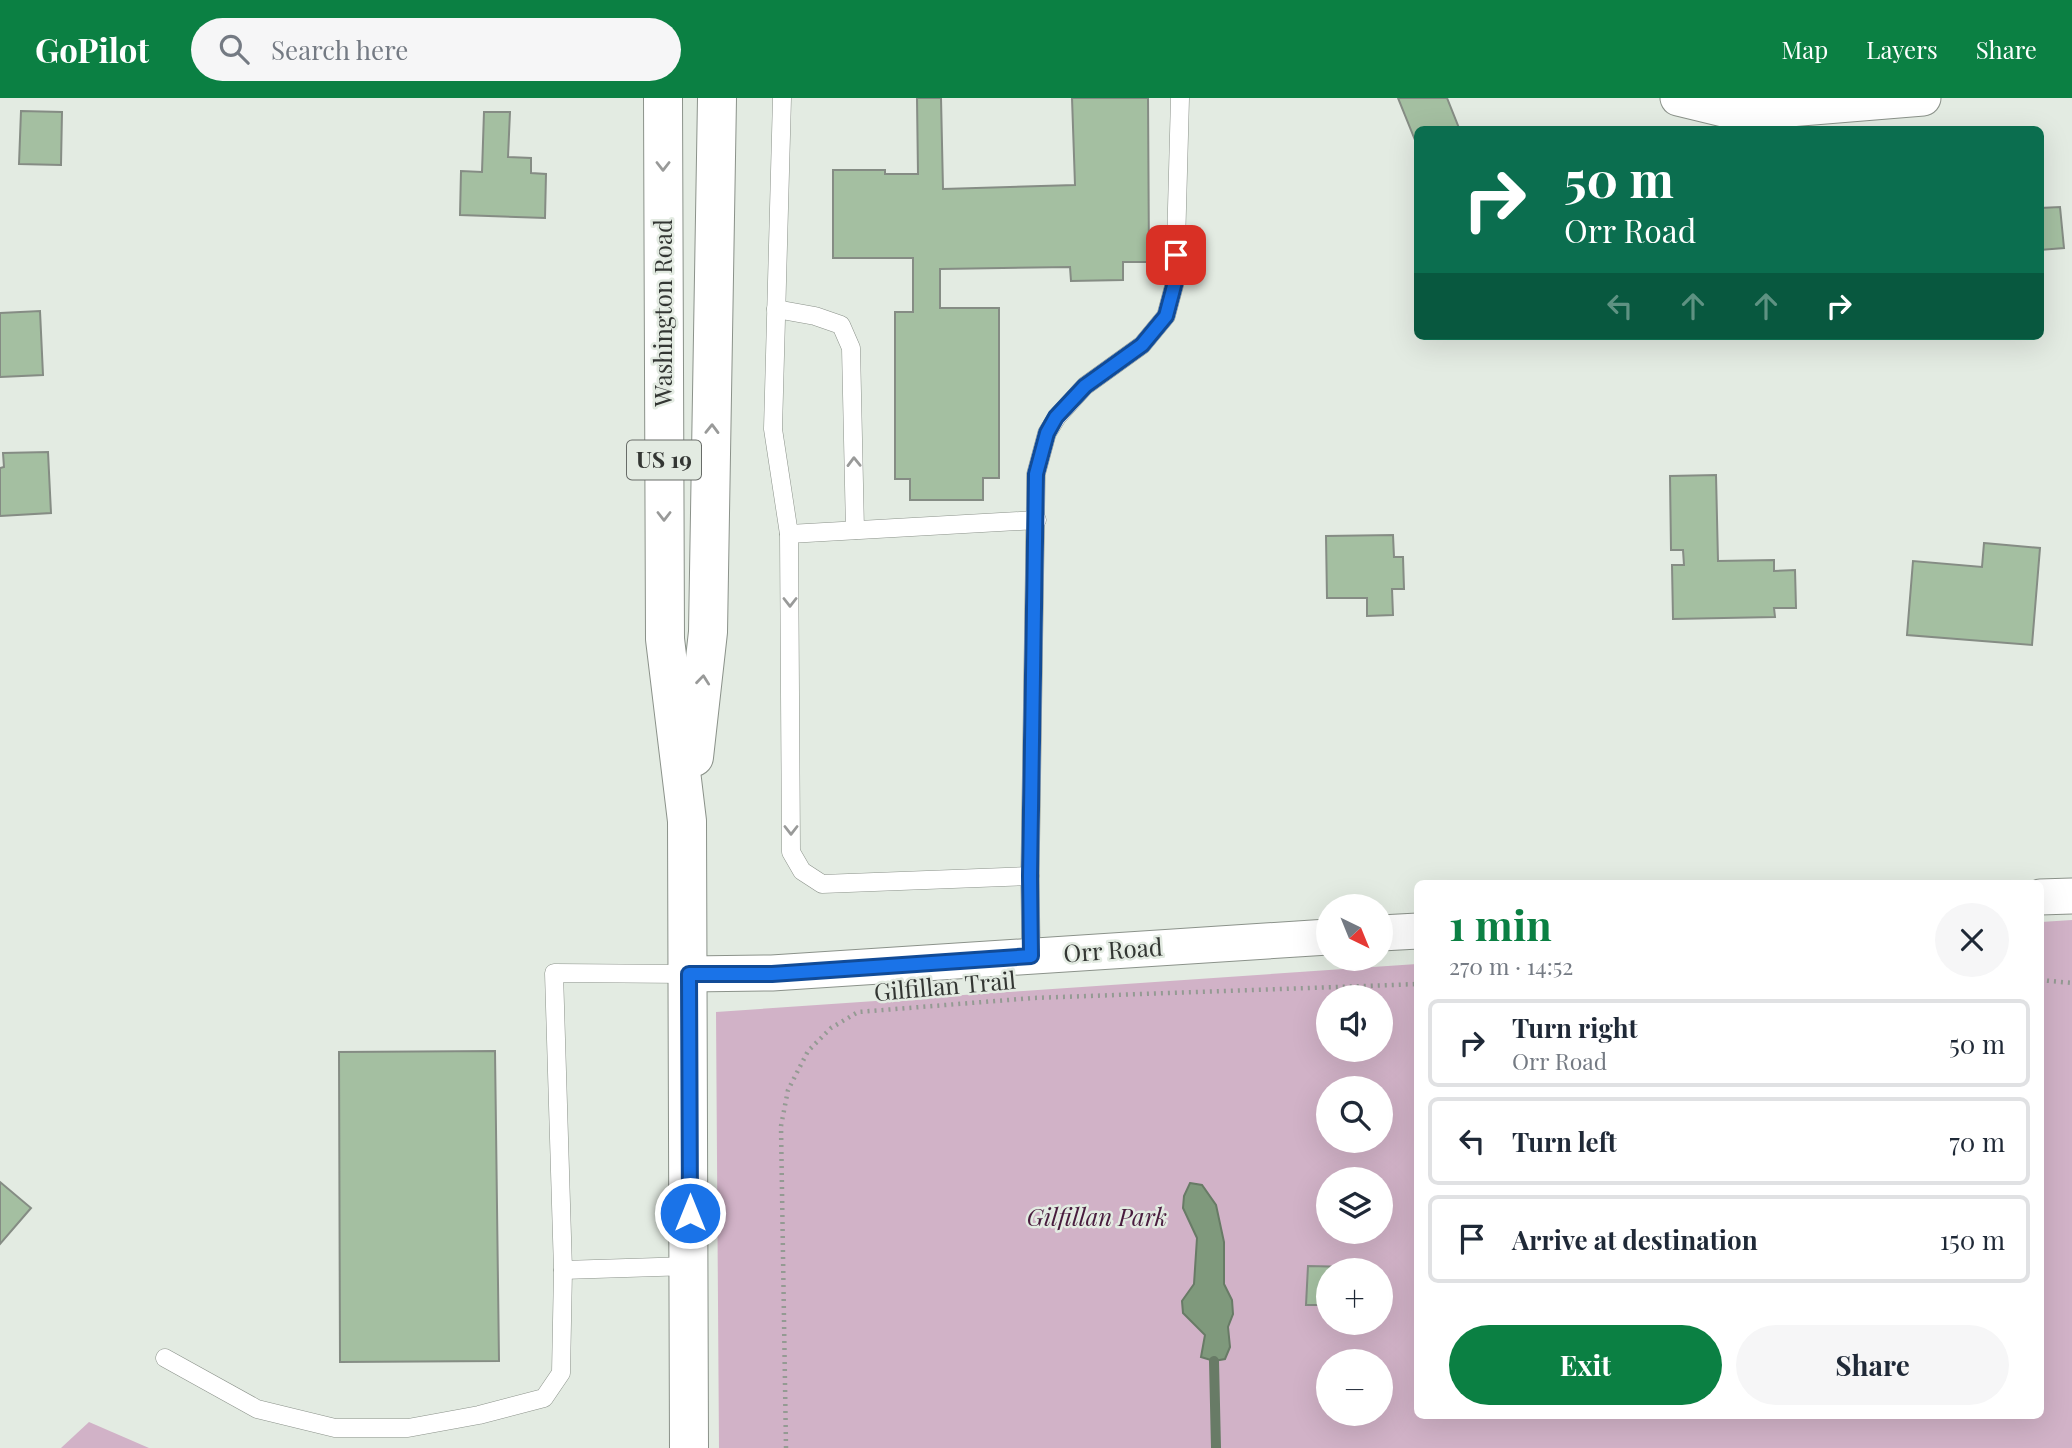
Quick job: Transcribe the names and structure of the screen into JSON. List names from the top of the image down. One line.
{"streets":{"main road":["Washington Road","US 19"],"street":["Orr Road"],"path":["Gilfillan Trail"]},"crossings":[["Washington Road","Orr Road"]],"parks":["Gilfillan Park"],"north":"bottom right","page":{"header":"GoPilot","search":"Search here","nav":["Map","Layers","Share"],"turn":["50 m","Orr Road"],"heading":["1 min","270 m · 14:52"],"map_buttons":["+","−"],"list":[{"name":"Turn right","note":"Orr Road","value":"50 m"},{"name":"Turn left","value":"70 m"},{"name":"Arrive at destination","value":"150 m"}],"buttons":["Exit","Share"]}}
